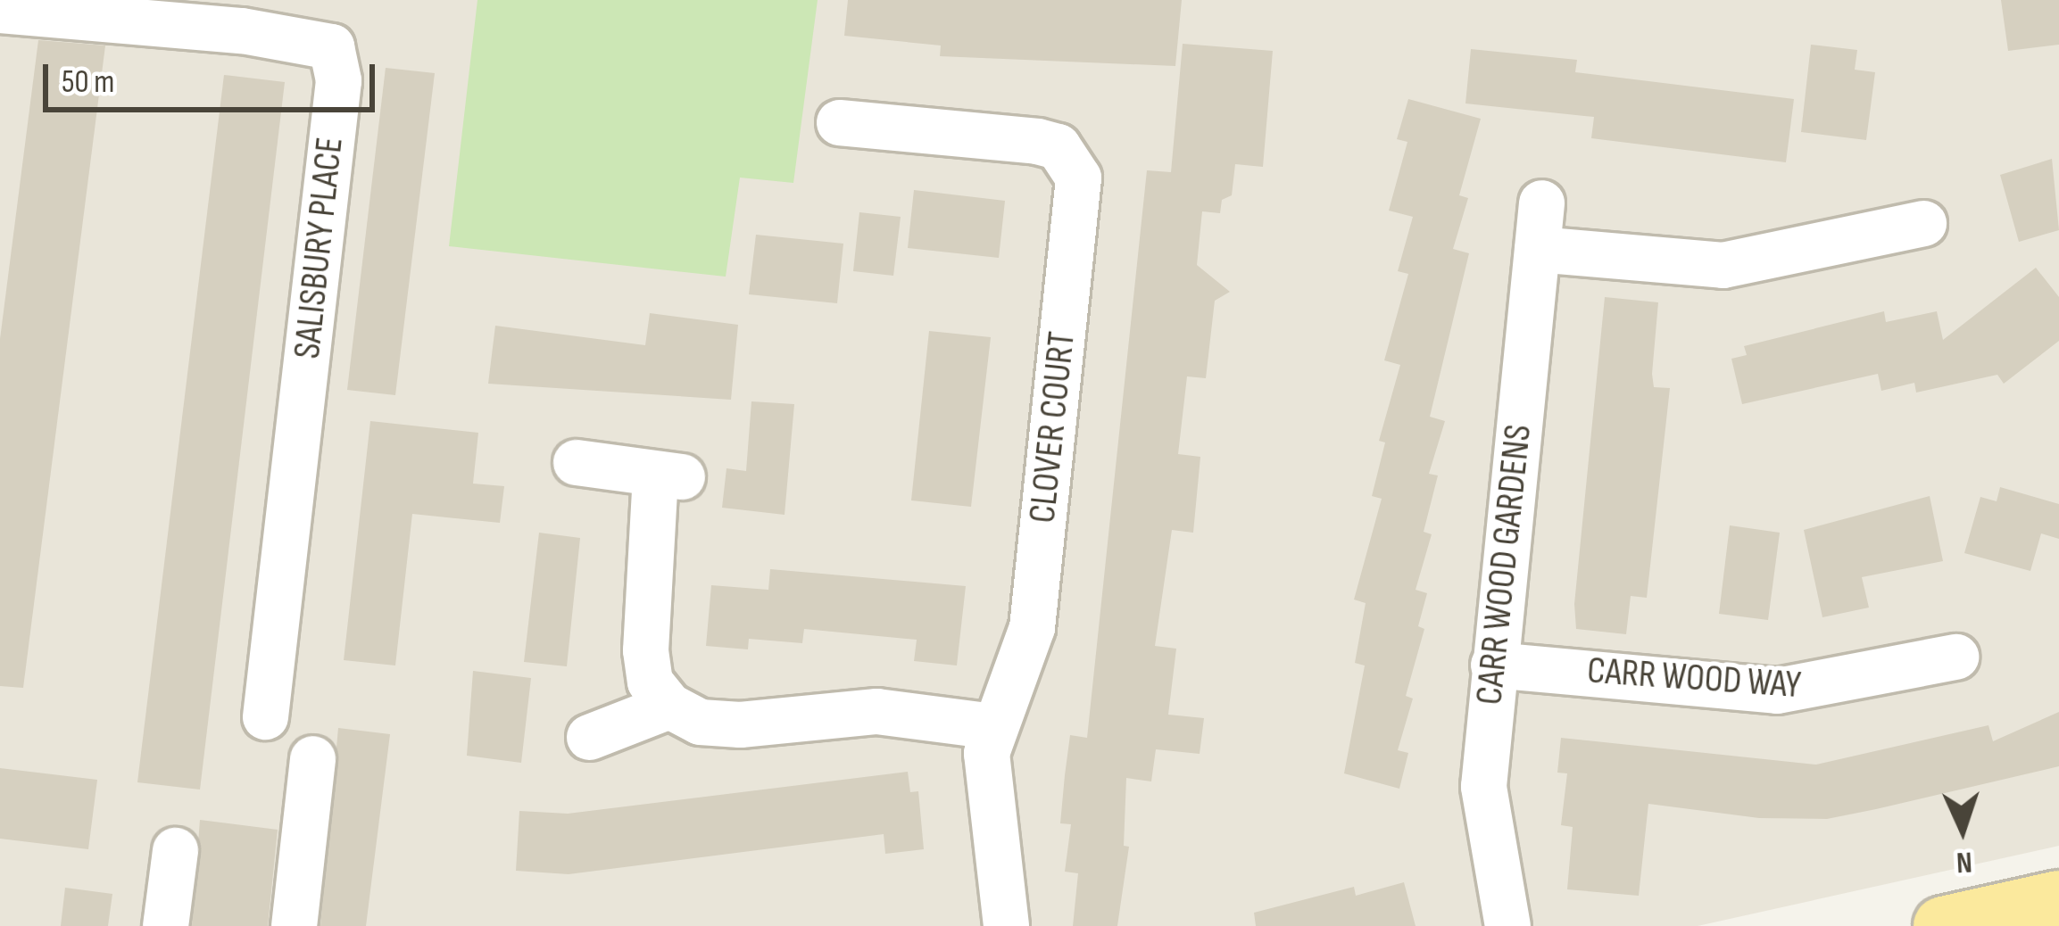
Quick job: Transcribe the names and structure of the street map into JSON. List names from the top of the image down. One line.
{"streets":{"street":["SALISBURY PLACE","CLOVER COURT","CARR WOOD GARDENS","CARR WOOD WAY"]},"crossings":[["CARR WOOD GARDENS","CARR WOOD WAY"]],"scale_bar":"50 m","north":"bottom"}
